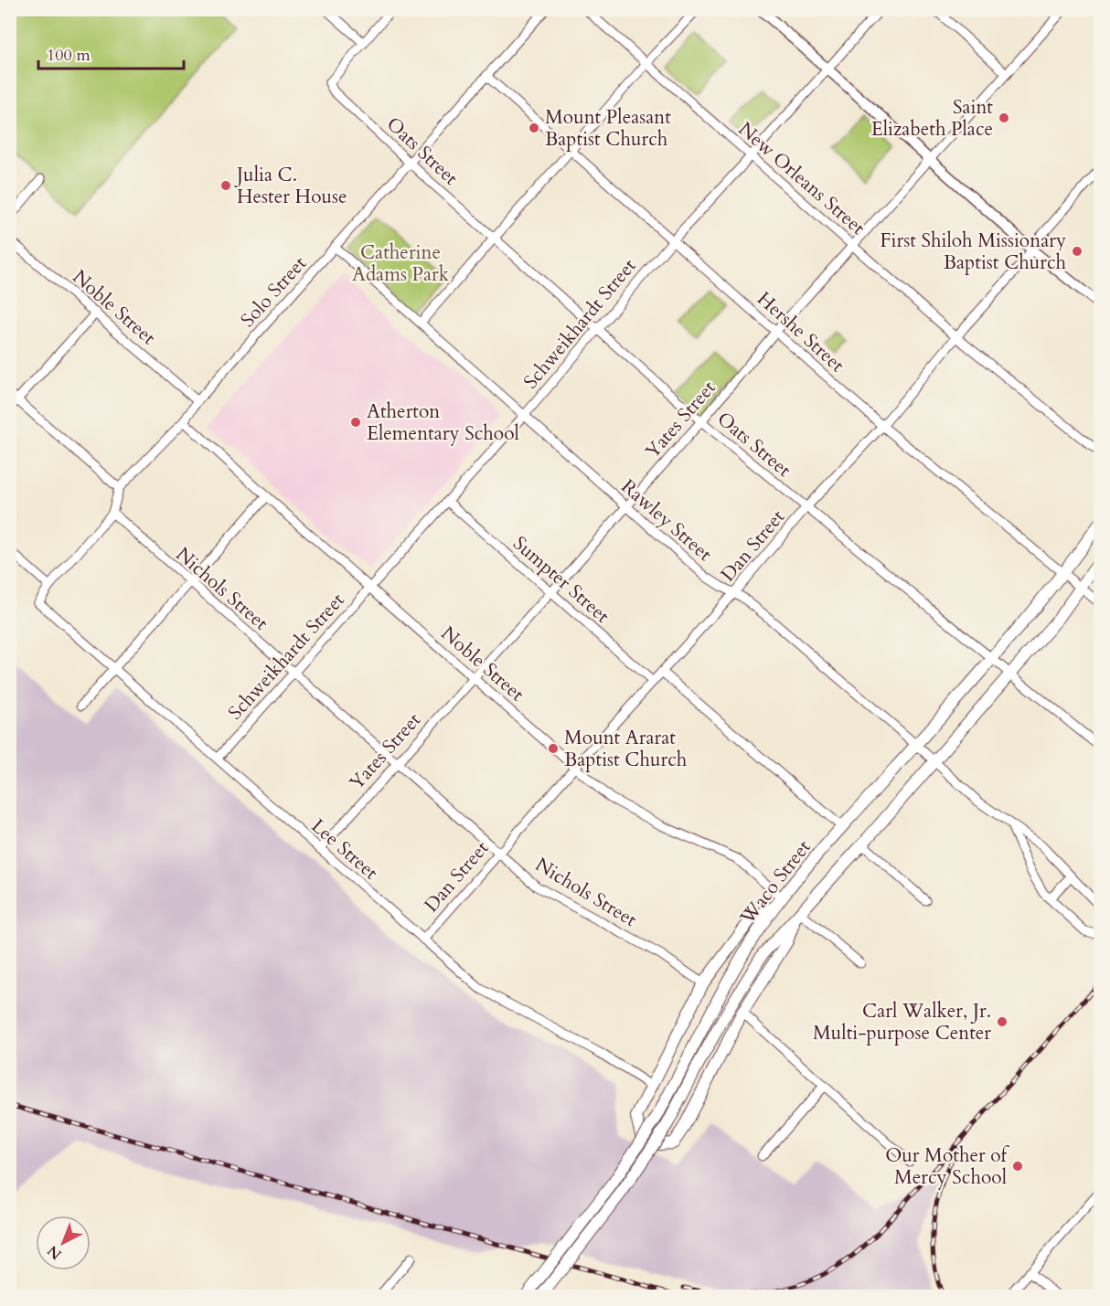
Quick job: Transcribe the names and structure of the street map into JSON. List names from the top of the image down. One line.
{"streets":{"main road":["Waco Street"],"street":["Oats Street","New Orleans Street","Solo Street","Noble Street","Schweikhardt Street","Hershe Street","Yates Street","Rawley Street","Dan Street","Sumpter Street","Nichols Street","Lee Street"]},"crossings":[["Oats Street","Solo Street"],["Oats Street","Schweikhardt Street"],["Oats Street","Yates Street"],["Oats Street","Dan Street"],["Oats Street","Waco Street"],["New Orleans Street","Schweikhardt Street"],["New Orleans Street","Yates Street"],["New Orleans Street","Dan Street"],["Solo Street","Noble Street"],["Solo Street","Hershe Street"],["Solo Street","Rawley Street"],["Solo Street","Nichols Street"],["Solo Street","Lee Street"],["Noble Street","Schweikhardt Street"],["Noble Street","Yates Street"],["Noble Street","Dan Street"],["Noble Street","Waco Street"],["Schweikhardt Street","Hershe Street"],["Schweikhardt Street","Rawley Street"],["Schweikhardt Street","Sumpter Street"],["Schweikhardt Street","Nichols Street"],["Schweikhardt Street","Lee Street"],["Hershe Street","Yates Street"],["Hershe Street","Dan Street"],["Hershe Street","Waco Street"],["Yates Street","Rawley Street"],["Yates Street","Sumpter Street"],["Yates Street","Nichols Street"],["Yates Street","Lee Street"],["Rawley Street","Dan Street"],["Rawley Street","Waco Street"],["Dan Street","Sumpter Street"],["Dan Street","Nichols Street"],["Dan Street","Lee Street"]],"parks":["Catherine Adams Park"],"places":["Saint Elizabeth Place","Mount Pleasant Baptist Church","Julia C. Hester House","First Shiloh Missionary Baptist Church","Atherton Elementary School","Mount Ararat Baptist Church","Carl Walker, Jr. Multi-purpose Center","Our Mother of Mercy School"],"scale_bar":"100 m","north":"bottom left"}
